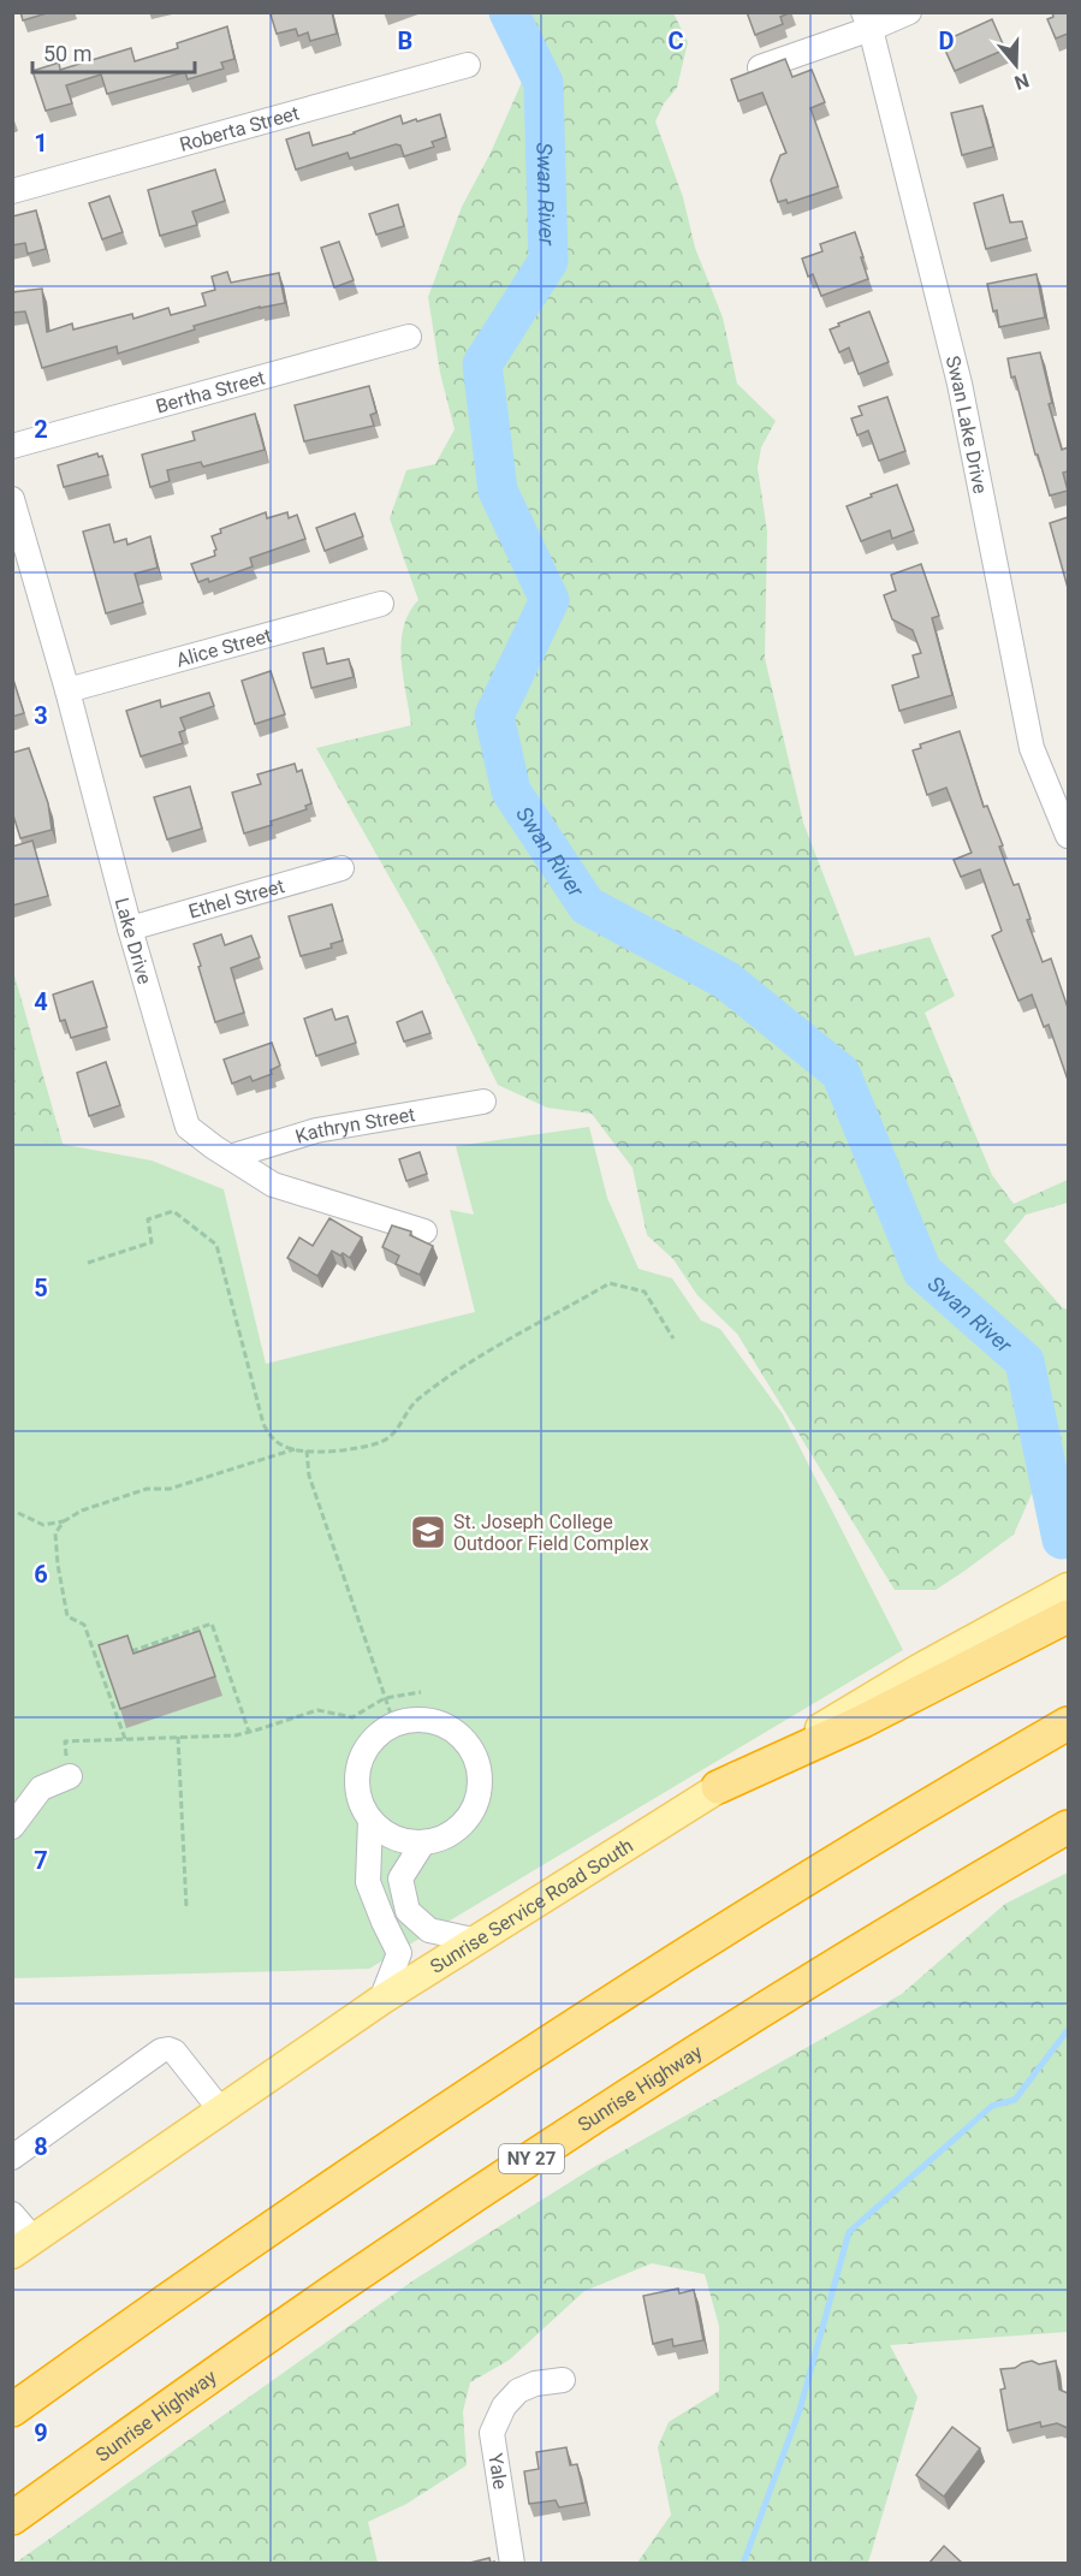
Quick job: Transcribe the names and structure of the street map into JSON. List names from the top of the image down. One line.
{"streets":{"highway":["Sunrise Highway","NY 27"],"main road":["Sunrise Service Road South"],"street":["Roberta Street","Bertha Street","Swan Lake Drive","Alice Street","Ethel Street","Lake Drive","Kathryn Street","Yale"]},"crossings":[["Alice Street","Lake Drive"],["Ethel Street","Lake Drive"],["Lake Drive","Kathryn Street"]],"water":["Swan River"],"places":{"school or university":["St. Joseph College Outdoor Field Complex"]},"scale_bar":"50 m","north":"bottom","grid":{"columns":["B","C","D"],"rows":["1","2","3","4","5","6","7","8","9"]}}
